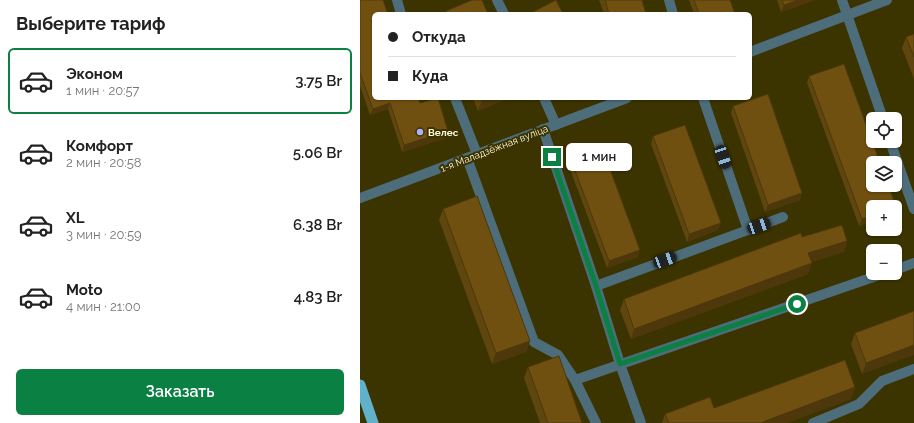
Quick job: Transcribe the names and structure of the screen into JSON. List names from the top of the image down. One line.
{"streets":{"street":["1-я Маладзёжная вуліца"]},"places":["Велес"],"page":{"heading":"Выберите тариф","banner":["Откуда","Куда"],"list":[{"name":"Эконом","note":"1 мин · 20:57","value":"3.75 Br"},{"name":"Комфорт","note":"2 мин · 20:58","value":"5.06 Br"},{"name":"XL","note":"3 мин · 20:59","value":"6.38 Br"},{"name":"Moto","note":"4 мин · 21:00","value":"4.83 Br"}],"map_buttons":["+","−"],"bubble":"1 мин","buttons":"Заказать"}}
